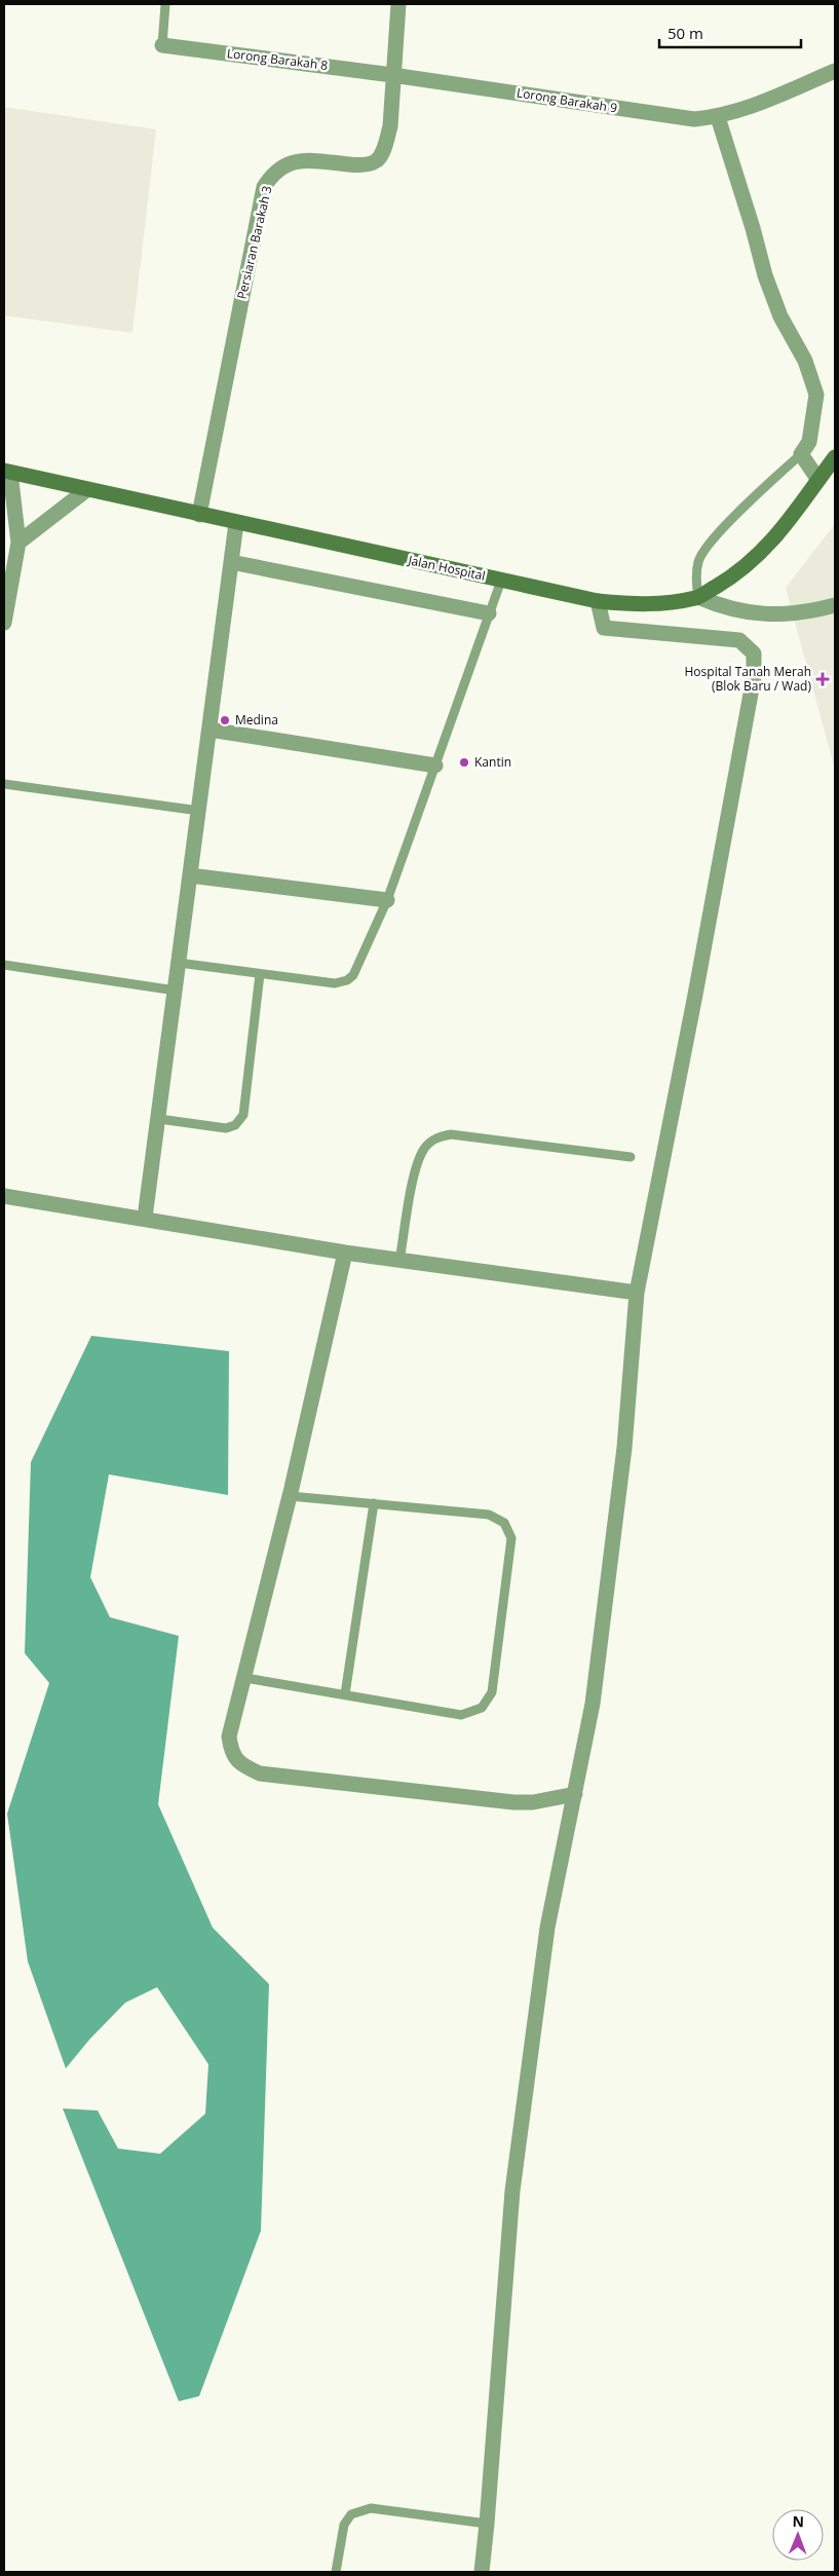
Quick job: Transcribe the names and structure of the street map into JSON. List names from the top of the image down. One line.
{"streets":{"main road":["Jalan Hospital"],"street":["Lorong Barakah 8","Lorong Barakah 9","Persiaran Barakah 3"]},"crossings":[["Lorong Barakah 8","Lorong Barakah 9"],["Lorong Barakah 8","Persiaran Barakah 3"],["Lorong Barakah 9","Persiaran Barakah 3"],["Persiaran Barakah 3","Jalan Hospital"]],"places":{"health":["Hospital Tanah Merah (Blok Baru / Wad)"],"other":["Medina","Kantin"]},"scale_bar":"50 m","north":"top"}
